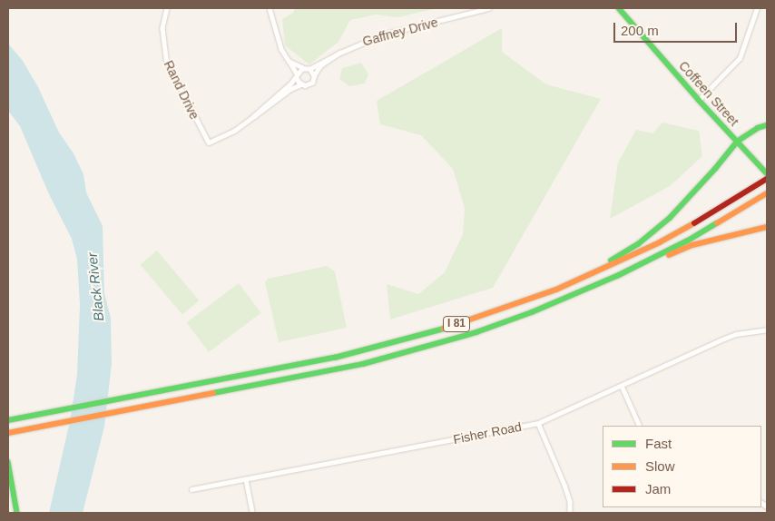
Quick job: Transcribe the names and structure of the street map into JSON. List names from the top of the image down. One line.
{"streets":{"main road":["Coffeen Street","I 81"],"street":["Gaffney Drive","Rand Drive","Fisher Road"]},"water":["Black River"],"legend":["Fast","Slow","Jam"],"scale_bar":"200 m"}
